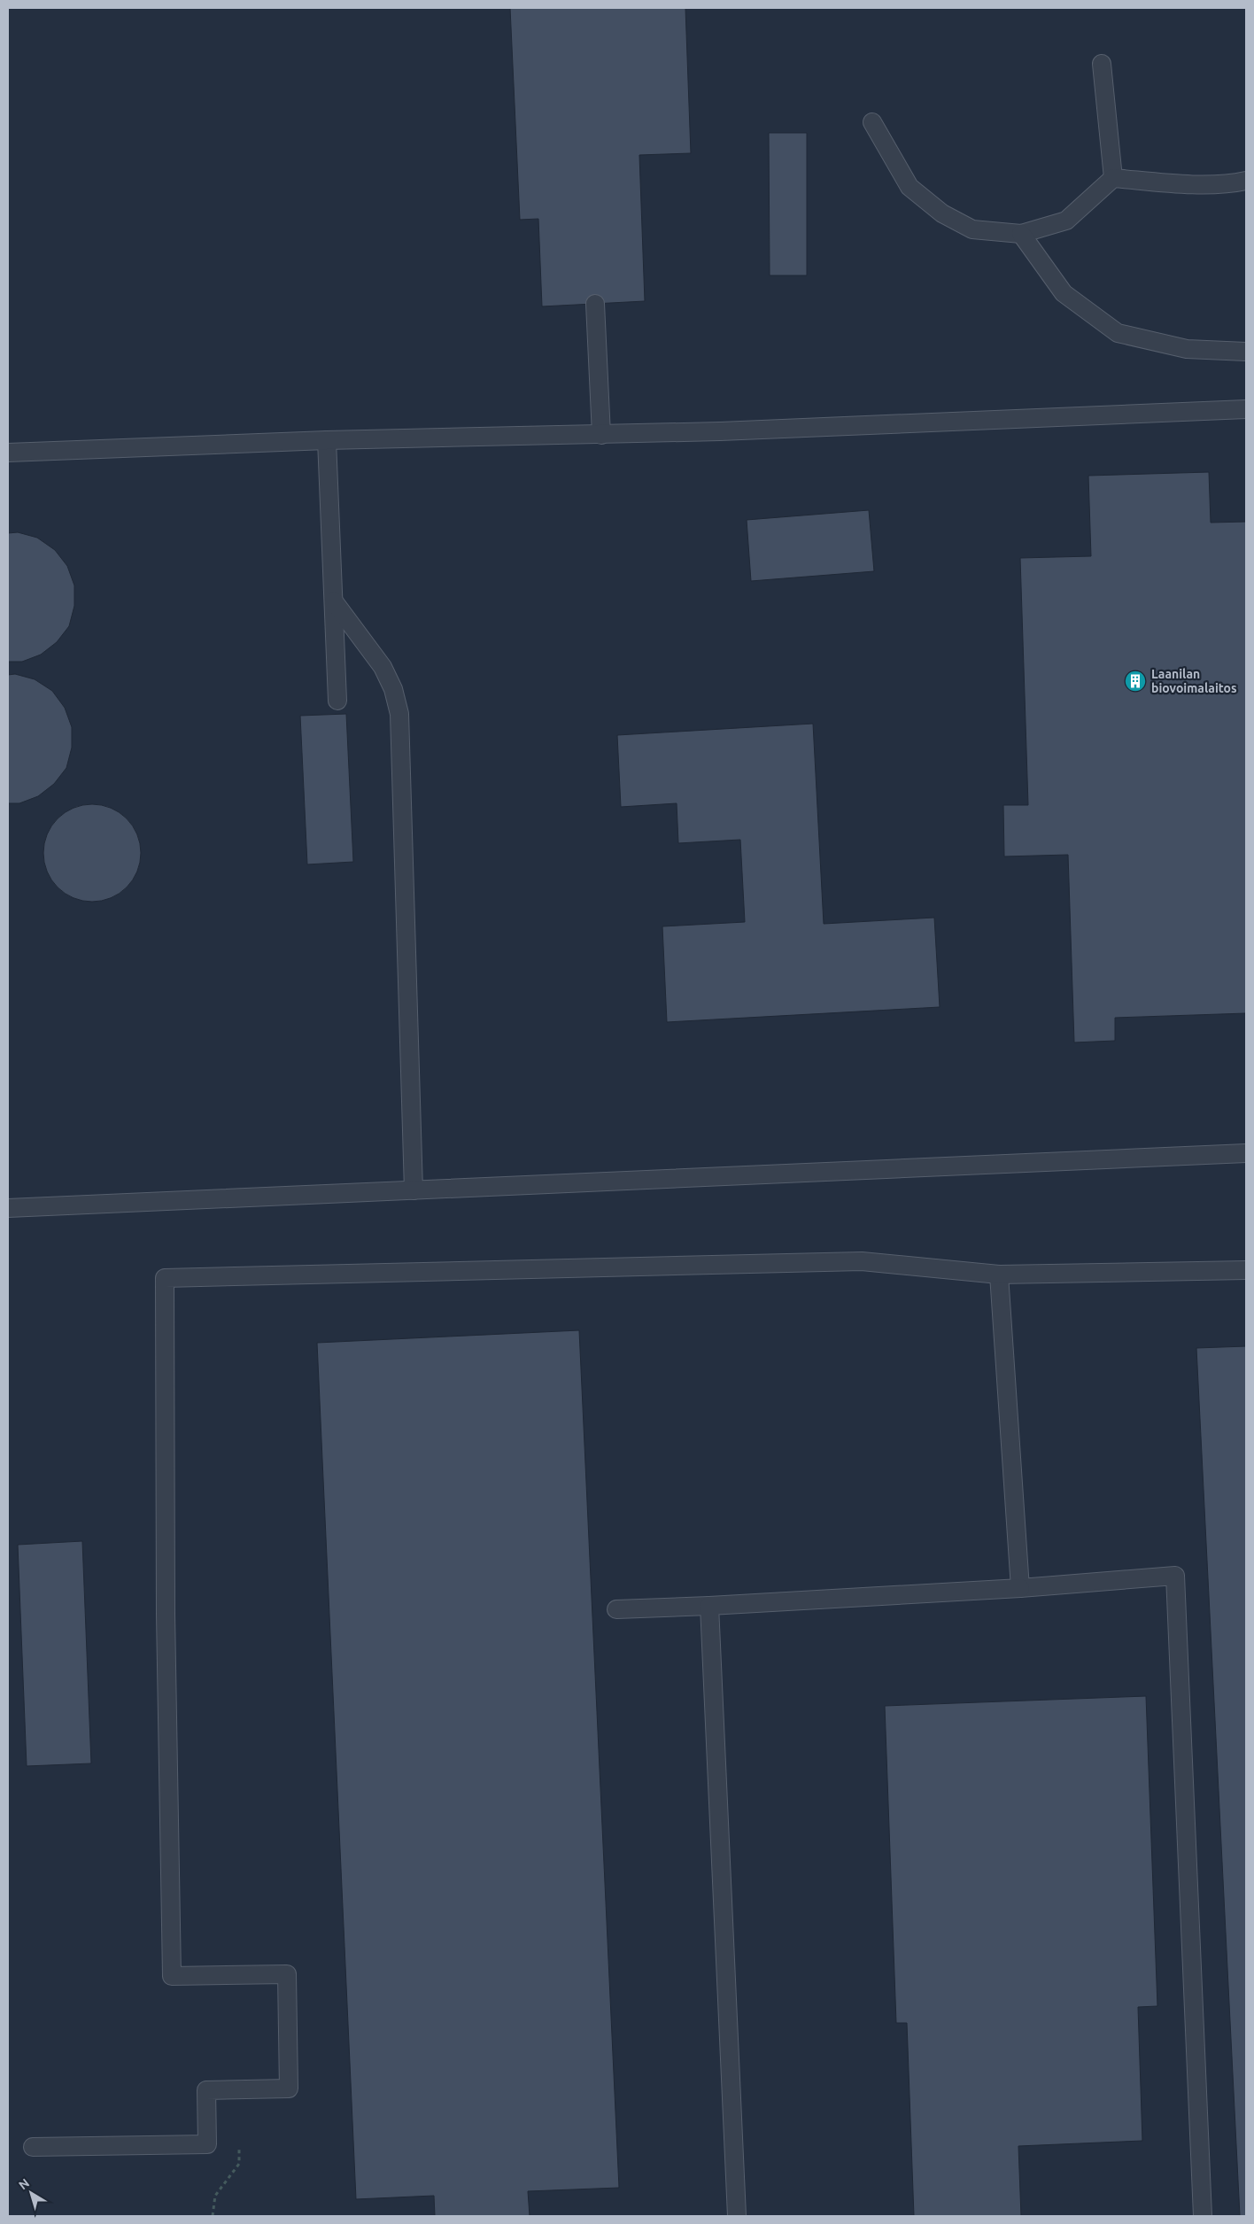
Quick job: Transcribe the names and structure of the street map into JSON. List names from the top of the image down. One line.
{"places":{"building":["Laanilan biovoimalaitos"]},"north":"top left"}
